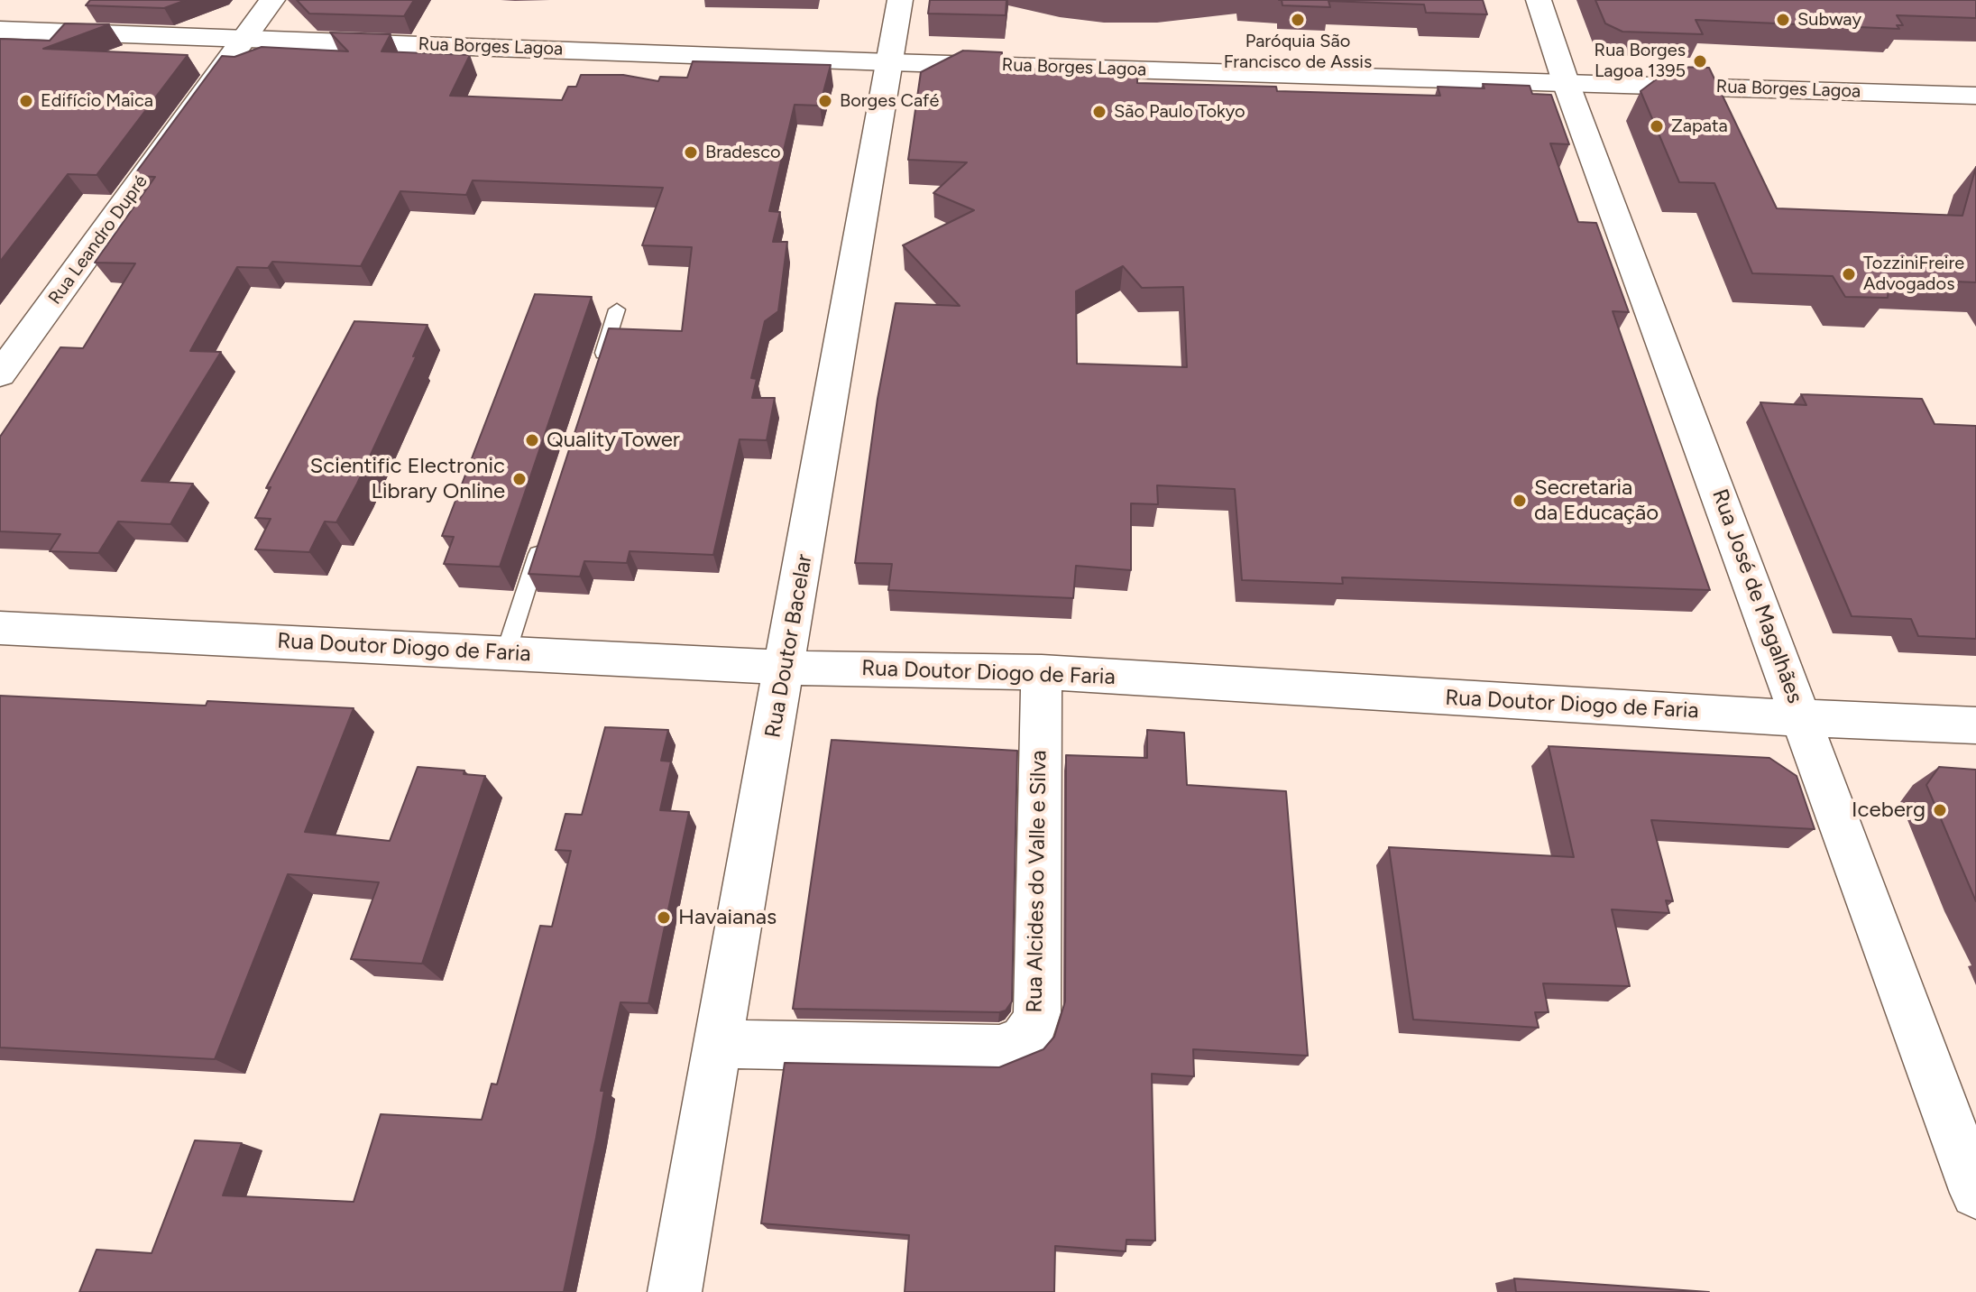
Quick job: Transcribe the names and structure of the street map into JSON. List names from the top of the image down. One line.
{"streets":{"street":["Rua Borges Lagoa","Rua Leandro Dupré","Rua José de Magalhães","Rua Doutor Bacelar","Rua Doutor Diogo de Faria","Rua Alcides do Valle e Silva"]},"crossings":[["Rua Borges Lagoa","Rua Leandro Dupré"],["Rua Borges Lagoa","Rua José de Magalhães"],["Rua Borges Lagoa","Rua Doutor Bacelar"],["Rua José de Magalhães","Rua Doutor Diogo de Faria"],["Rua Doutor Bacelar","Rua Doutor Diogo de Faria"],["Rua Doutor Bacelar","Rua Alcides do Valle e Silva"],["Rua Doutor Diogo de Faria","Rua Alcides do Valle e Silva"]],"places":["Paróquia São Francisco de Assis","Subway","Rua Borges Lagoa 1395","Edifício Maica","Borges Café","São Paulo Tokyo","Zapata","Bradesco","TozziniFreire Advogados","Quality Tower","Scientific Electronic Library Online","Secretaria da Educação","Iceberg","Havaianas"]}
